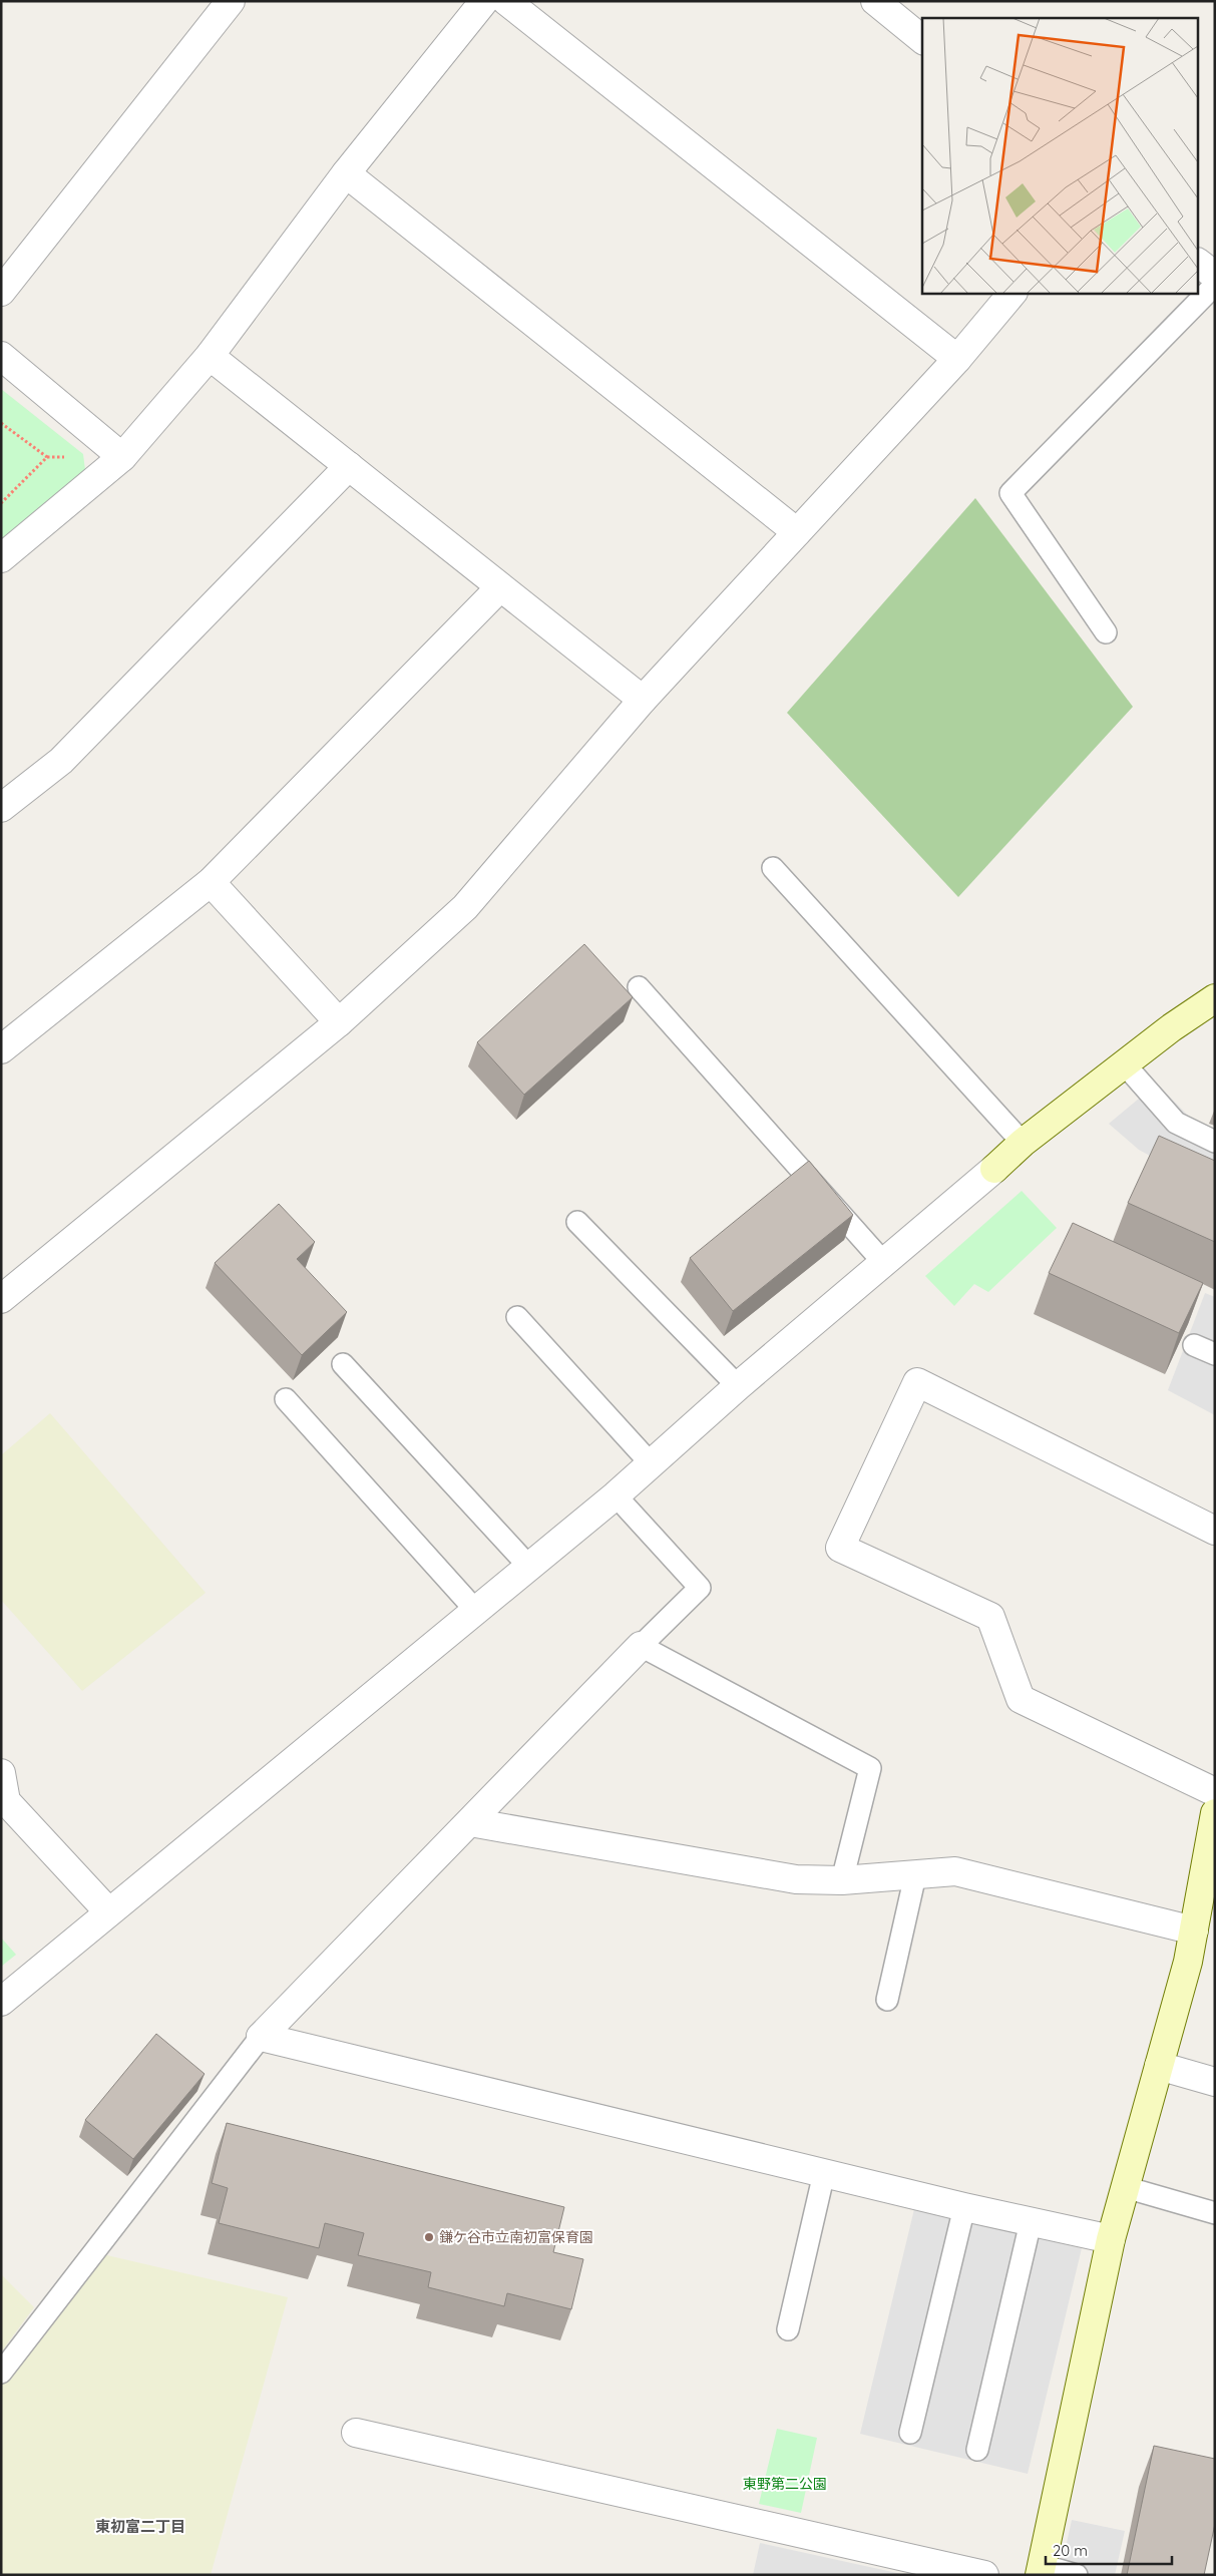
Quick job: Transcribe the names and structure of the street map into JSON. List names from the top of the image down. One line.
{"districts":["東初富二丁目"],"parks":["東野第二公園"],"places":["鎌ケ谷市立南初富保育園"],"scale_bar":"20 m"}
